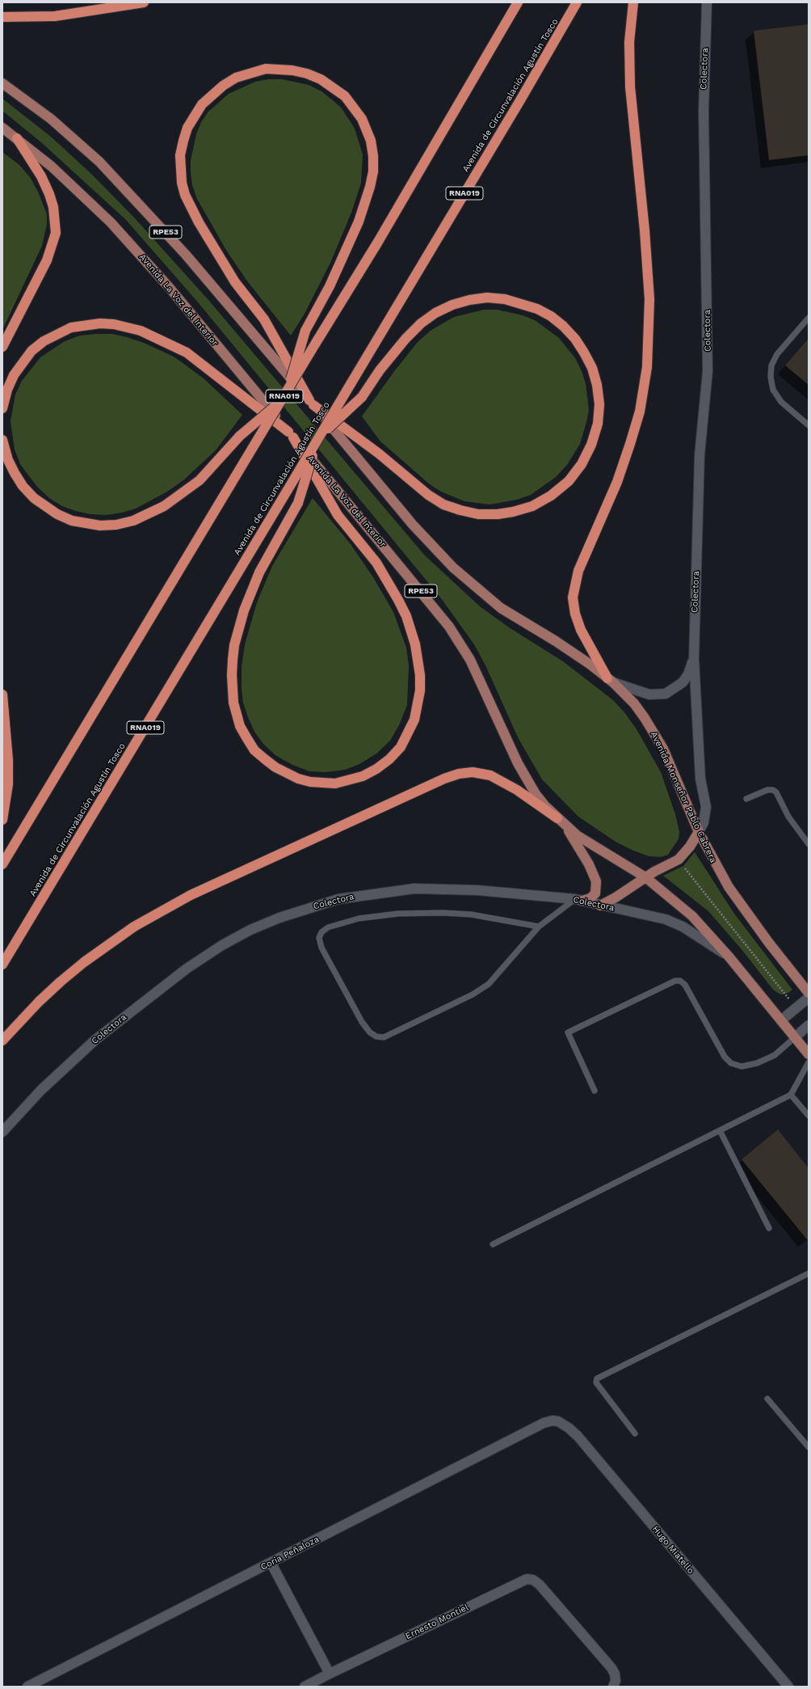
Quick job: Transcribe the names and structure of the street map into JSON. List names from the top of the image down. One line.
{"streets":{"highway":["Avenida de Circunvalación Agustín Tosco","RNA019"],"main road":["RPE53","Avenida La Voz del Interior","Avenida Monseñor Pablo Cabrera"],"street":["Colectora","Hugo Miatello","Coria Peñaloza","Ernesto Montiel"]},"crossings":[["RPE53","Avenida Monseñor Pablo Cabrera"],["Hugo Miatello","Coria Peñaloza"]]}
